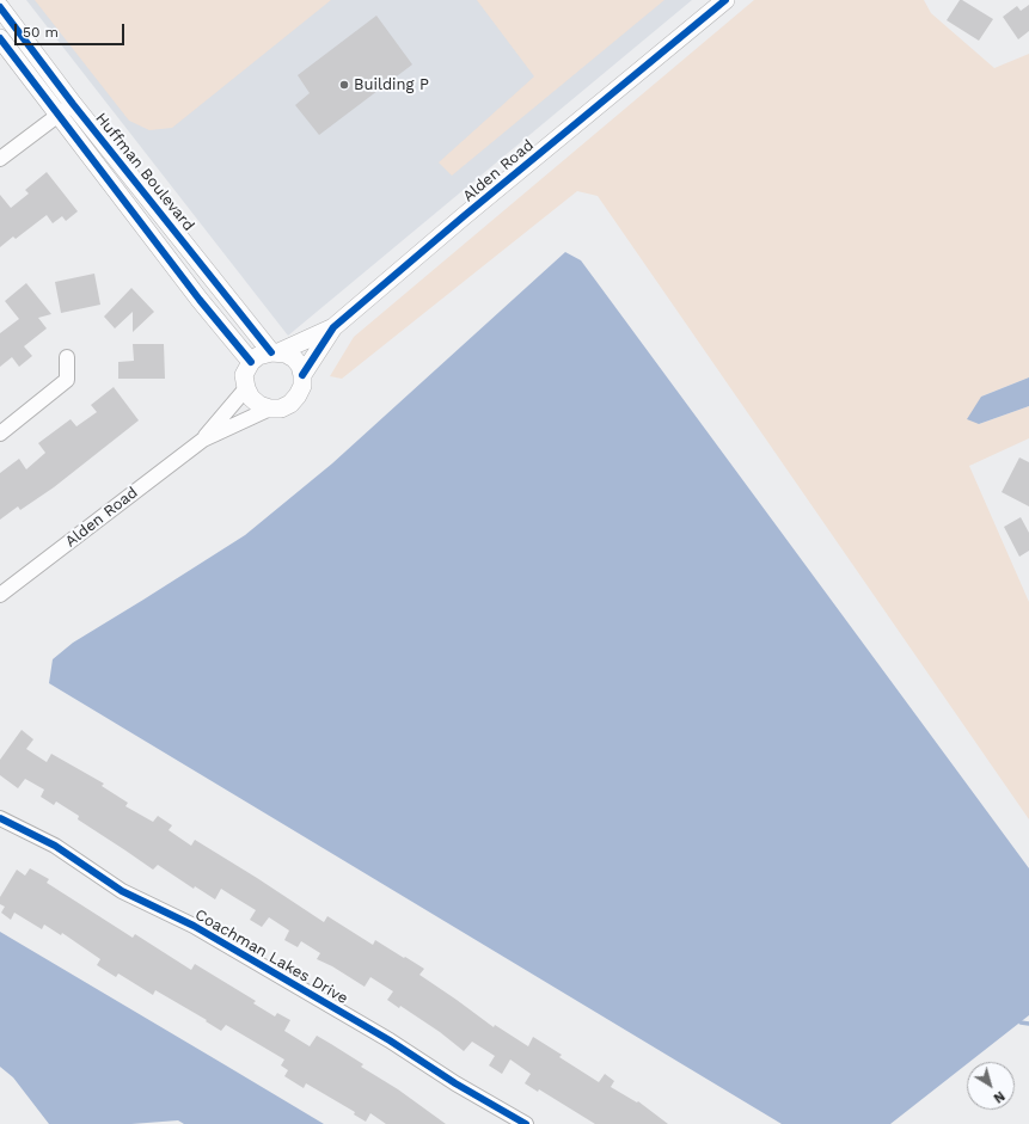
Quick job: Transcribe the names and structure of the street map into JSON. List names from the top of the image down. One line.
{"streets":{"street":["Alden Road","Huffman Boulevard","Coachman Lakes Drive"]},"crossings":[["Alden Road","Huffman Boulevard"]],"places":["Building P"],"scale_bar":"50 m","north":"bottom right"}
